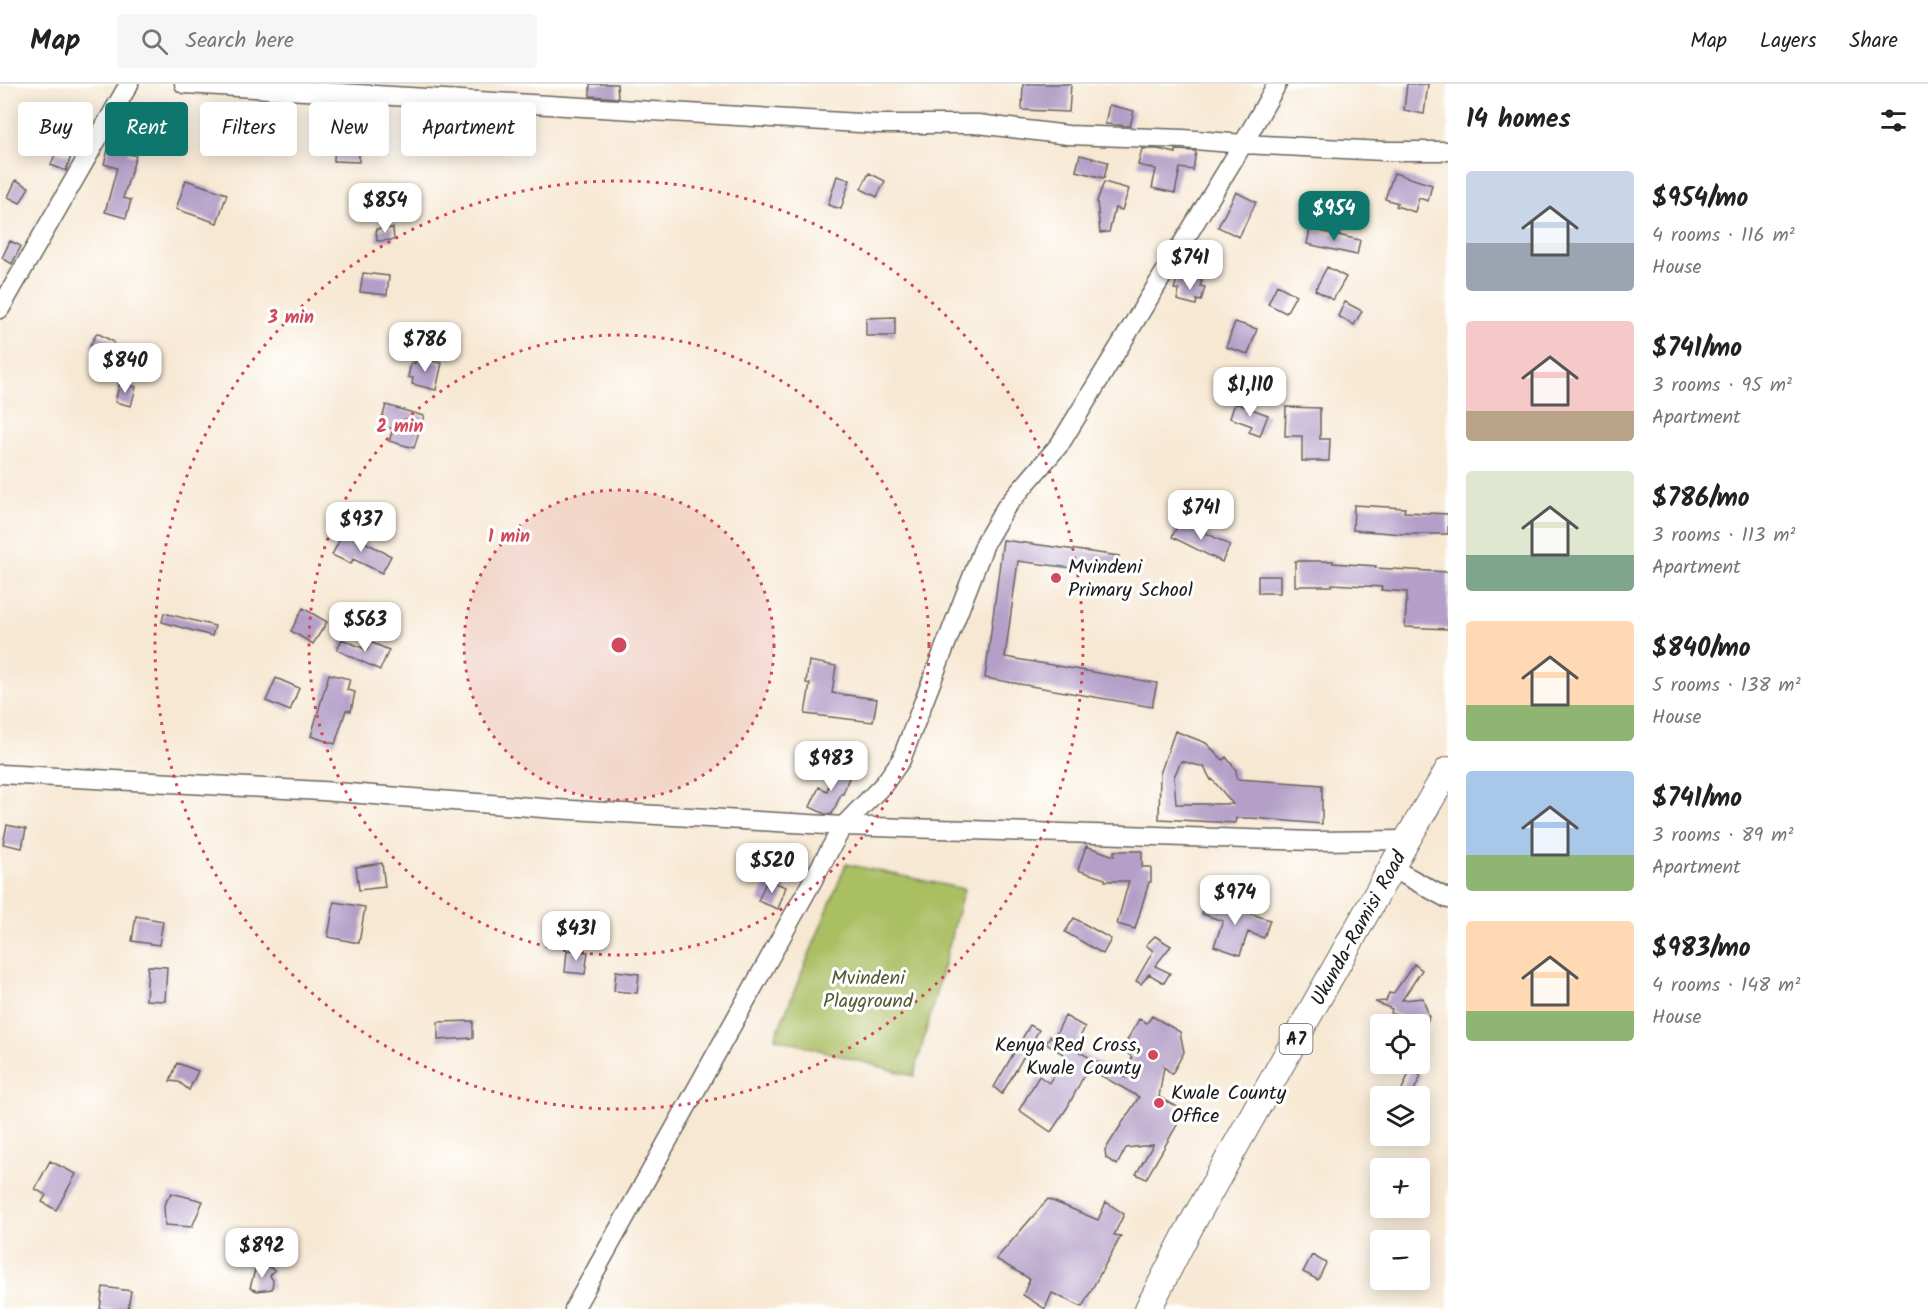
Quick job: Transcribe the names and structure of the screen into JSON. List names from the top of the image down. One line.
{"streets":{"highway":["Ukunda-Ramisi Road","A7"]},"parks":["Mvindeni Playground"],"places":["Mvindeni Primary School","Kenya Red Cross, Kwale County","Kwale County Office"],"page":{"header":"Map","search":"Search here","nav":["Map","Layers","Share"],"heading":"14 homes","chip":["Buy","Rent","Filters","New","Apartment"],"list":[{"name":"$954/mo","note":"4 rooms · 116 m² · House"},{"name":"$741/mo","note":"3 rooms · 95 m² · Apartment"},{"name":"$786/mo","note":"3 rooms · 113 m² · Apartment"},{"name":"$840/mo","note":"5 rooms · 138 m² · House"},{"name":"$741/mo","note":"3 rooms · 89 m² · Apartment"},{"name":"$983/mo","note":"4 rooms · 148 m² · House"}],"price":["$854","$954","$741","$786","$840","$1,110","$741","$937","$563","$983","$520","$974","$431","$892"],"map_buttons":["+","−"]},"rings":["3 min","2 min","1 min"]}
